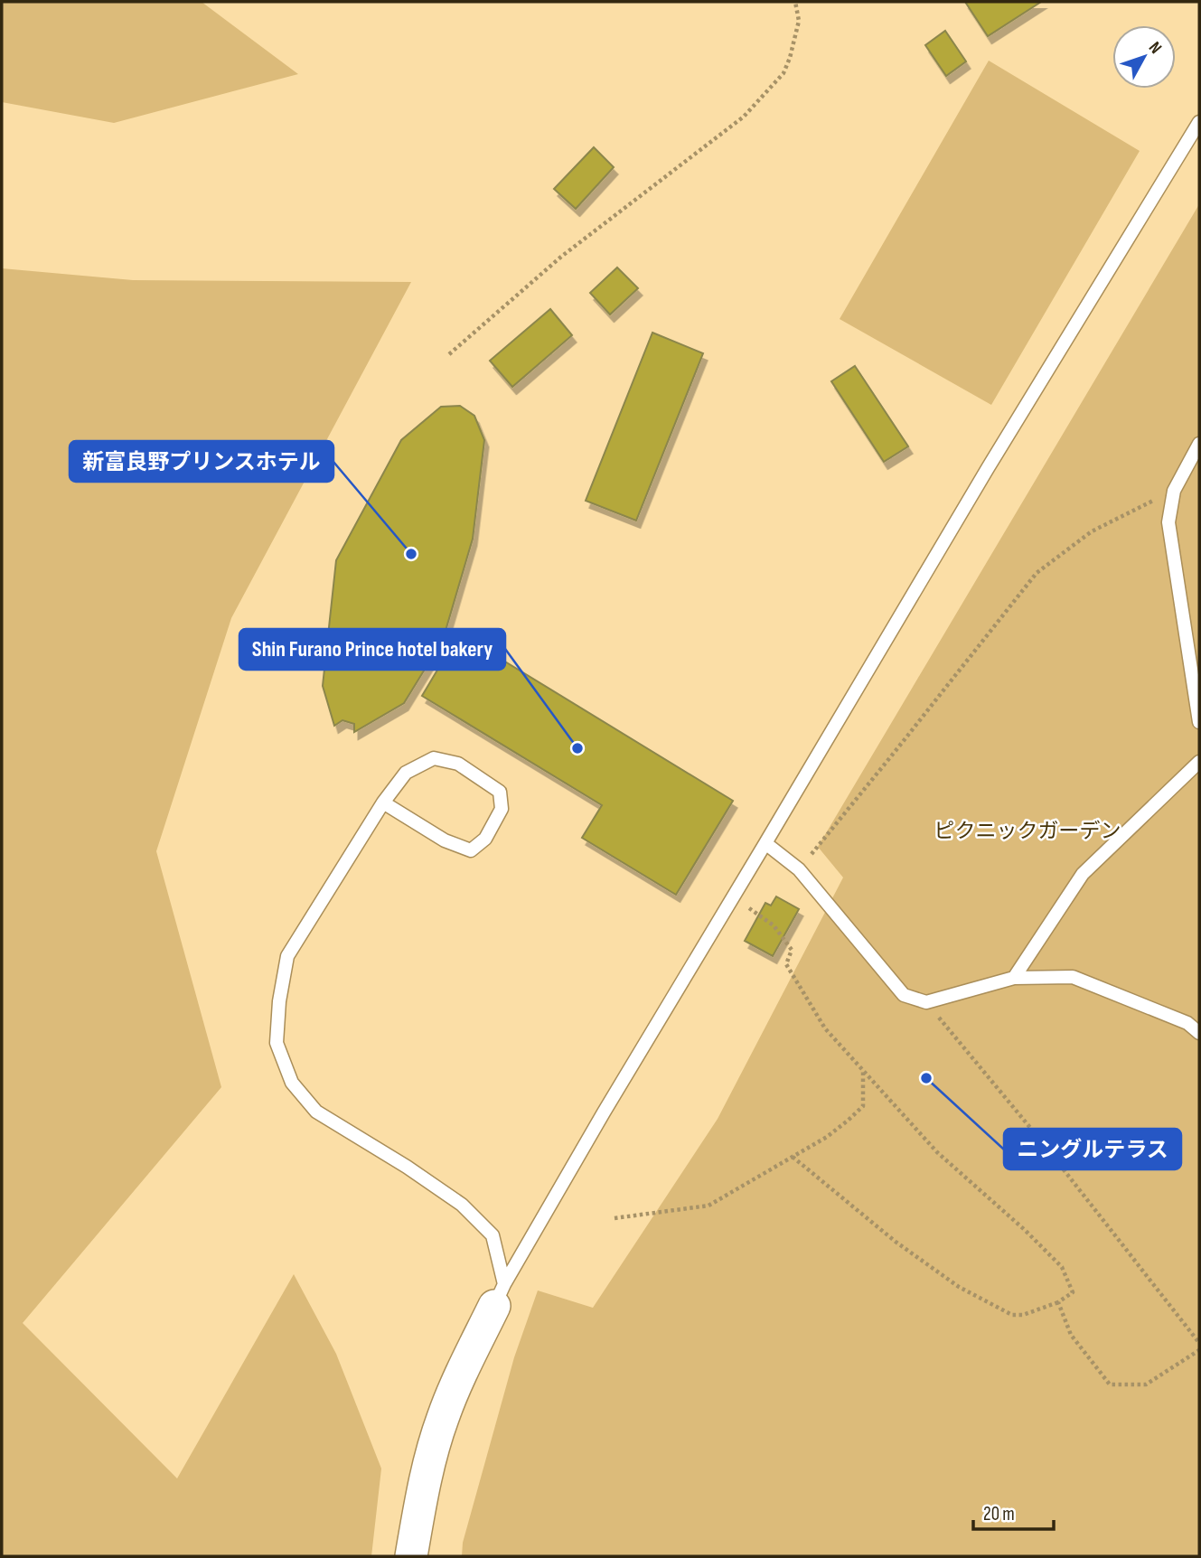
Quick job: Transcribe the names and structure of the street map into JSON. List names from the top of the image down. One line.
{"parks":["ピクニックガーデン"],"places":["新富良野プリンスホテル","Shin Furano Prince hotel bakery","ニングルテラス"],"scale_bar":"20 m","north":"top right"}
